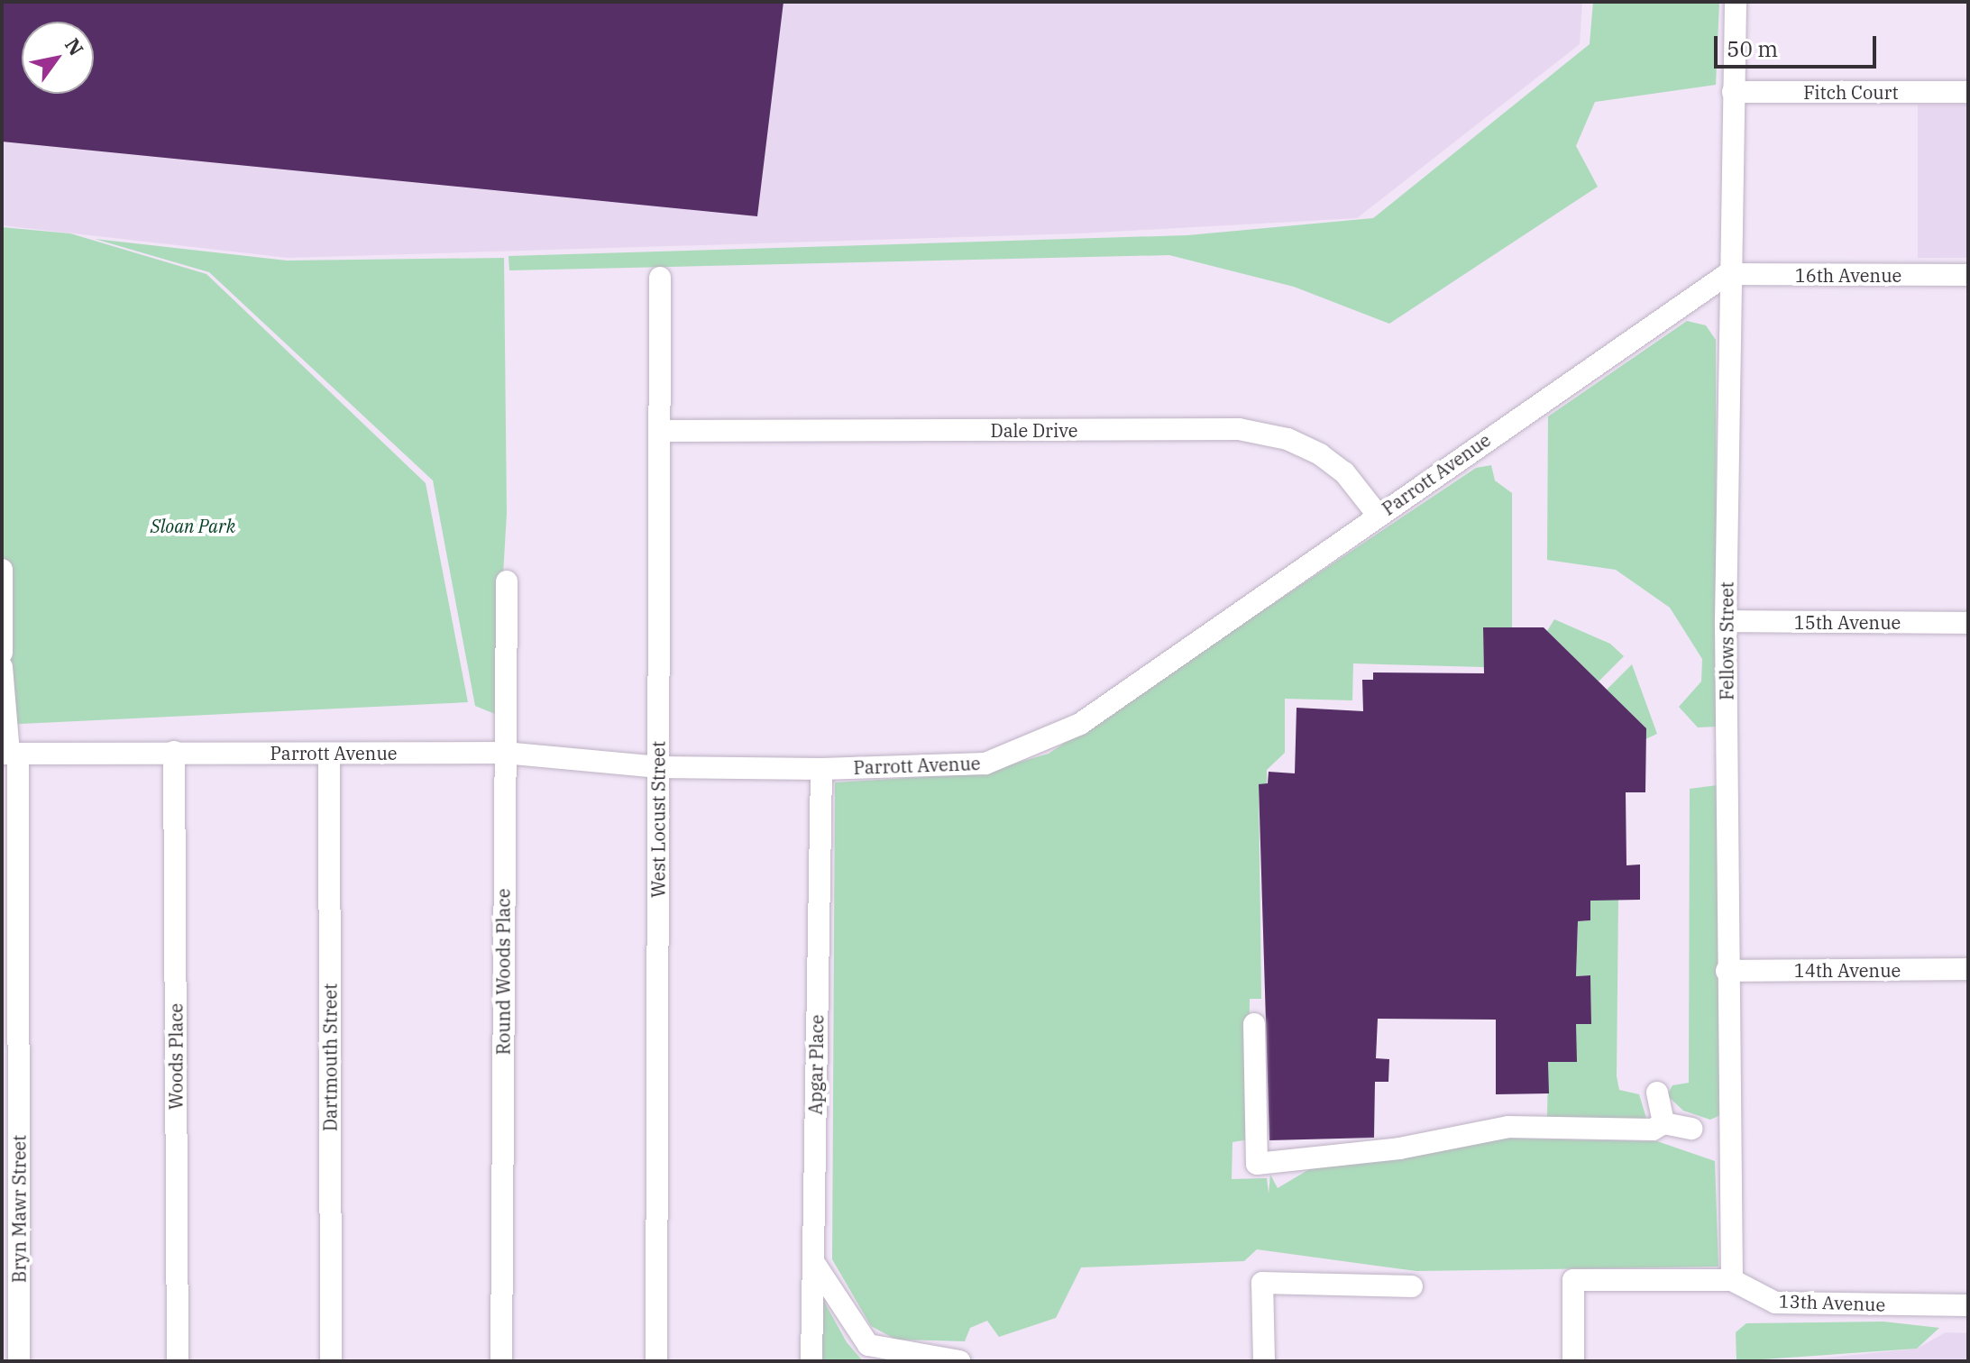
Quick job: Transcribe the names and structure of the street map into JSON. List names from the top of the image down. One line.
{"streets":{"street":["Fitch Court","16th Avenue","Dale Drive","Parrott Avenue","15th Avenue","Fellows Street","West Locust Street","14th Avenue","Round Woods Place","Woods Place","Dartmouth Street","Apgar Place","Bryn Mawr Street","13th Avenue"]},"crossings":[["Fitch Court","Fellows Street"],["16th Avenue","Parrott Avenue"],["16th Avenue","Fellows Street"],["Dale Drive","Parrott Avenue"],["Dale Drive","West Locust Street"],["Parrott Avenue","Fellows Street"],["Parrott Avenue","West Locust Street"],["Parrott Avenue","Round Woods Place"],["Parrott Avenue","Woods Place"],["Parrott Avenue","Dartmouth Street"],["Parrott Avenue","Apgar Place"],["Parrott Avenue","Bryn Mawr Street"],["15th Avenue","Fellows Street"],["Fellows Street","14th Avenue"],["Fellows Street","13th Avenue"]],"parks":["Sloan Park"],"scale_bar":"50 m","north":"top right"}
